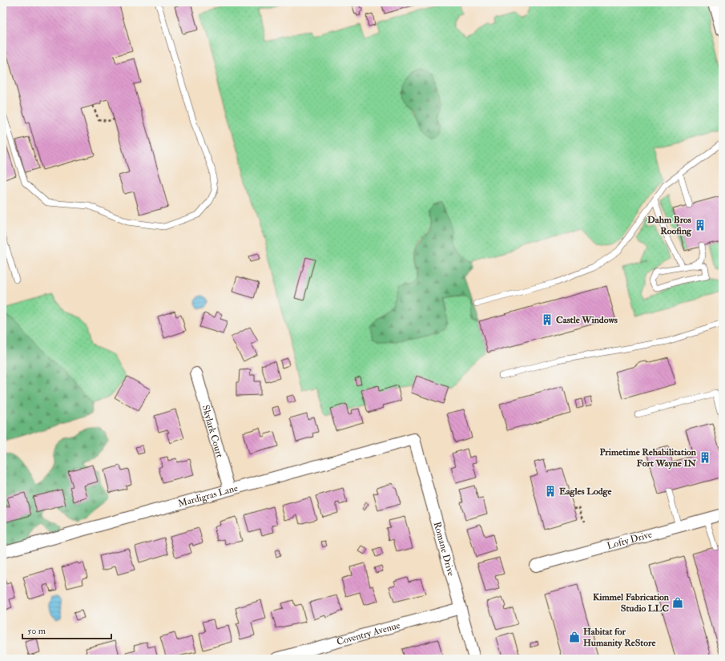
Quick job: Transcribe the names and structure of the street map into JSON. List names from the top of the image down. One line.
{"streets":{"street":["Skylark Court","Mardigras Lane","Lofty Drive","Romane Drive","Coventry Avenue"]},"crossings":[["Skylark Court","Mardigras Lane"],["Mardigras Lane","Romane Drive"],["Romane Drive","Coventry Avenue"]],"places":{"building":["Dahm Bros Roofing","Castle Windows","Primetime Rehabilitation Fort Wayne IN","Eagles Lodge"],"shop":["Kimmel Fabrication Studio LLC","Habitat for Humanity ReStore"]},"scale_bar":"50 m"}
